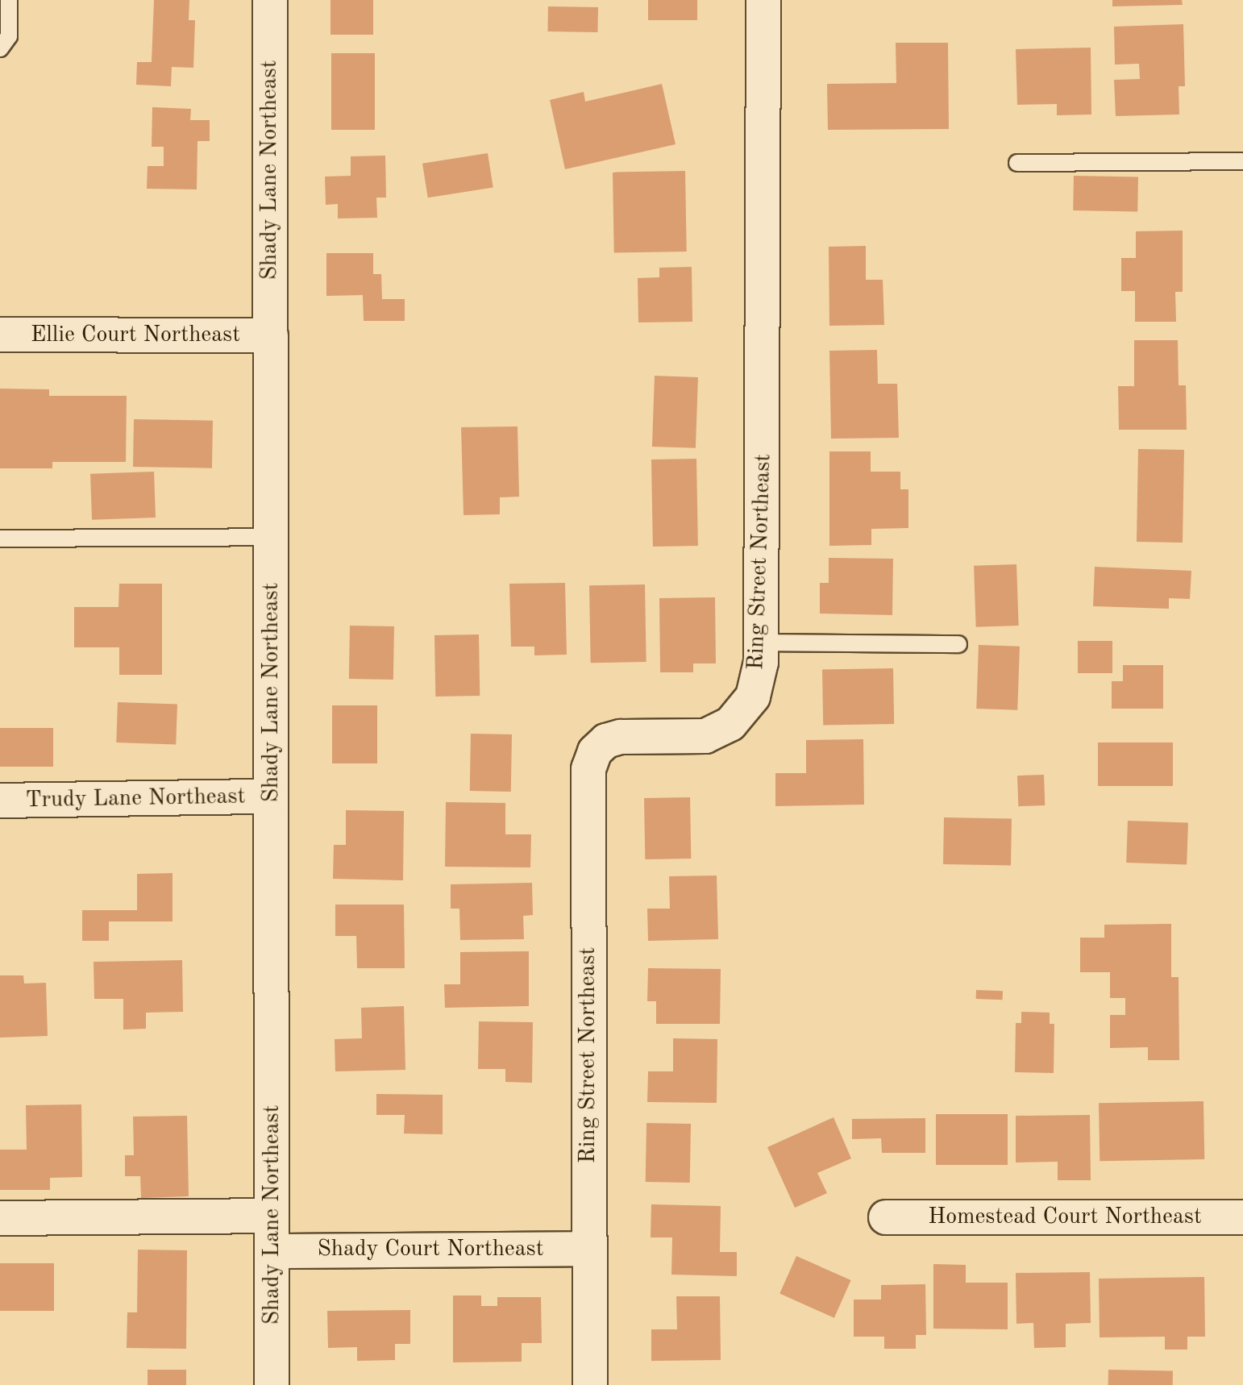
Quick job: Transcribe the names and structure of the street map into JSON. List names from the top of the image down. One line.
{"streets":{"street":["Shady Lane Northeast","Ellie Court Northeast","Ring Street Northeast","Trudy Lane Northeast","Homestead Court Northeast","Shady Court Northeast"]},"crossings":[["Shady Lane Northeast","Ellie Court Northeast"],["Shady Lane Northeast","Trudy Lane Northeast"],["Shady Lane Northeast","Shady Court Northeast"],["Ring Street Northeast","Shady Court Northeast"]]}
